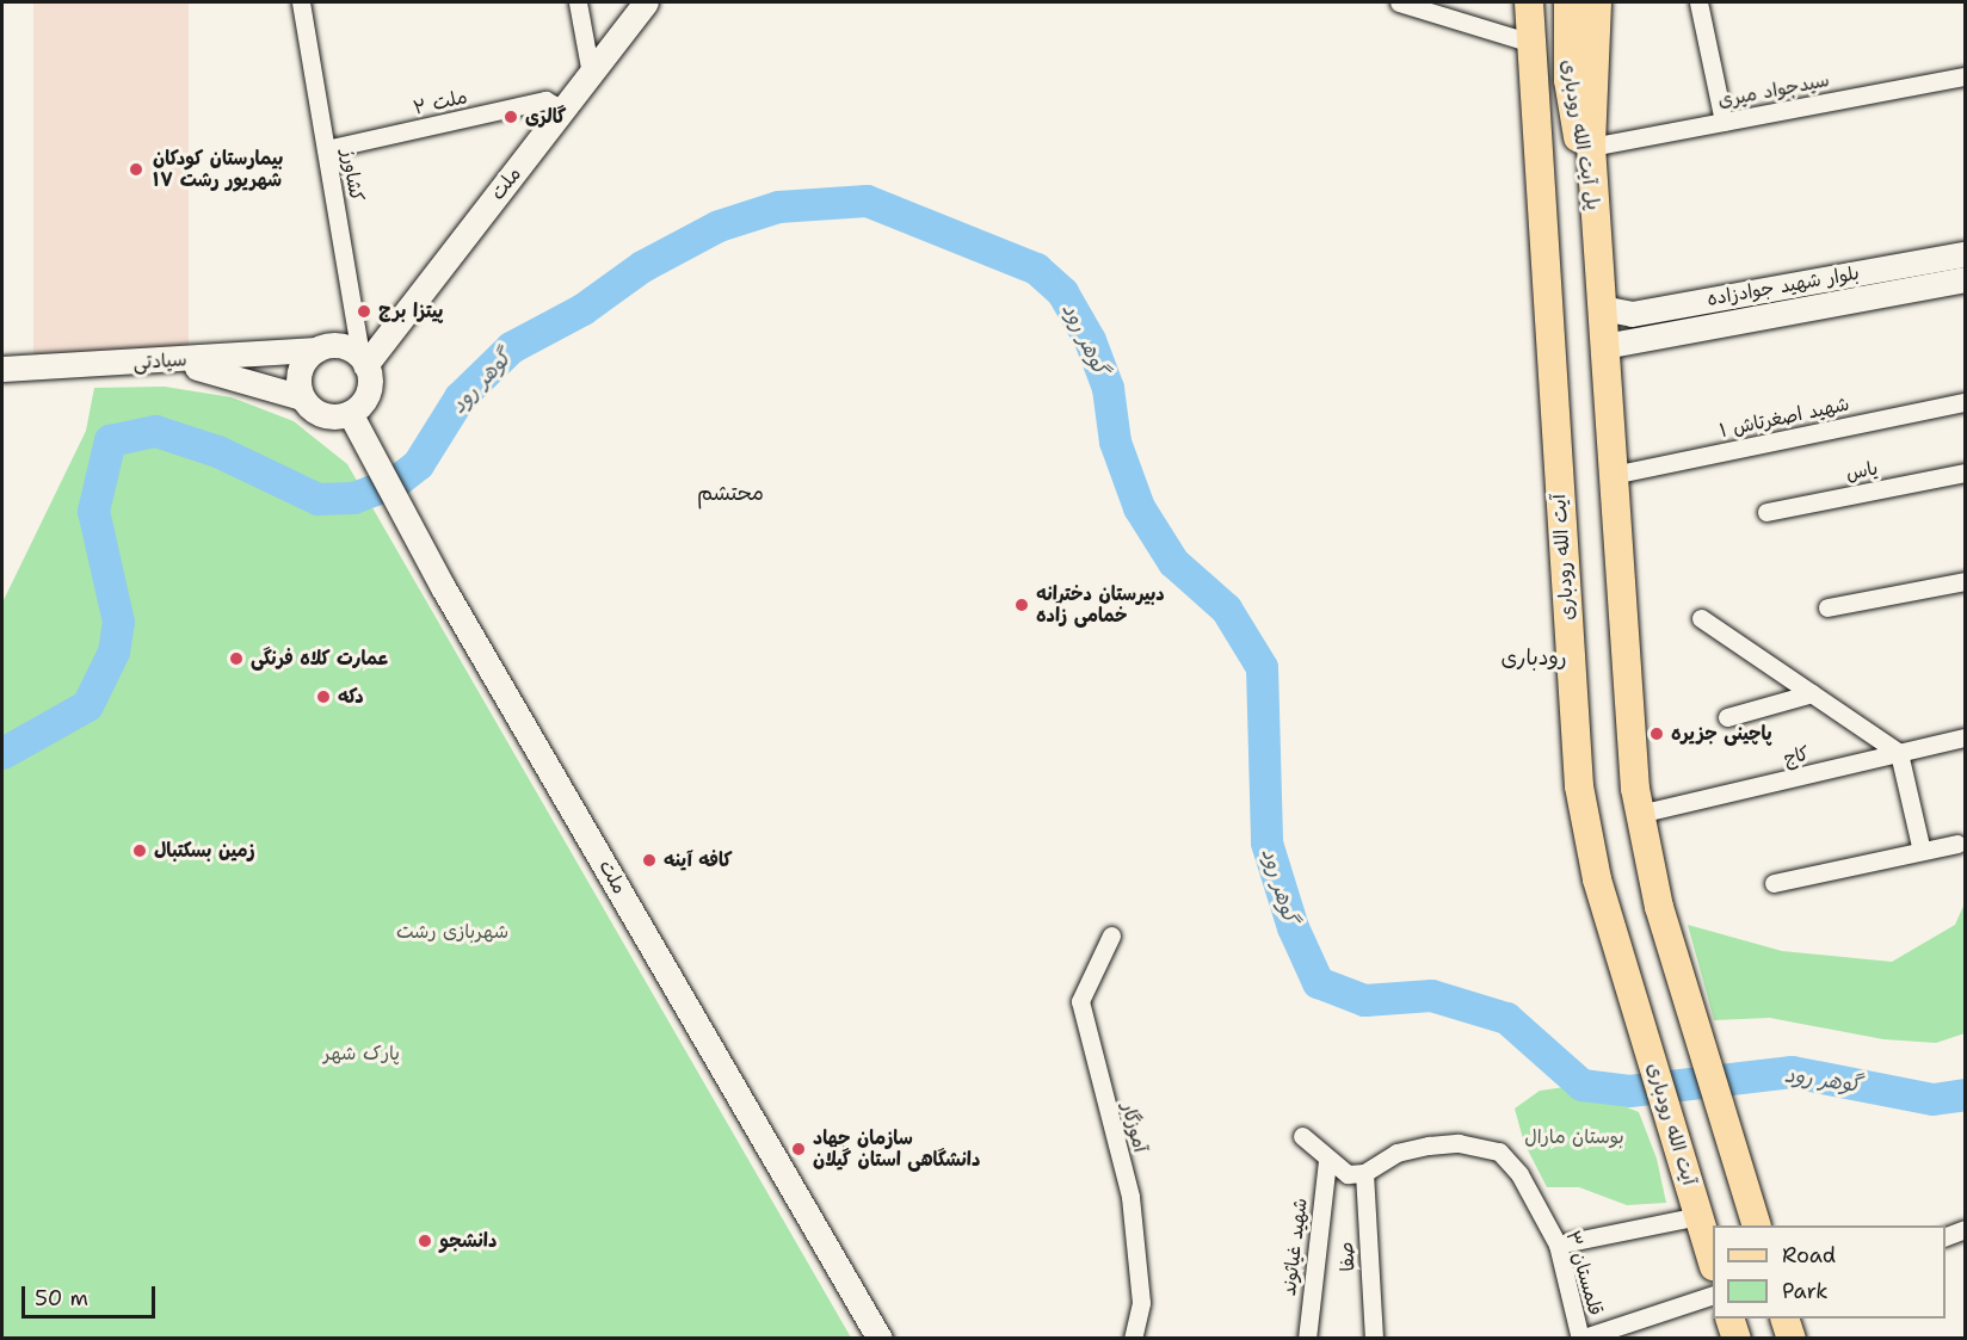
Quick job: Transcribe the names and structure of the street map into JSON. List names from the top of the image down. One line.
{"streets":{"main road":["پل آیت الله رودباری","آیت الله رودباری"],"street":["سیدجواد میری","ملت ۲","کشاورز","ملت","بلوار شهید جوادزاده","سیادتی","شهید اصغرتاش ۱","یاس","کاج","آموزگار","شهید غیاثوند","صفا","قلمستان ۳"]},"crossings":[["ملت ۲","کشاورز"],["ملت ۲","ملت"],["کشاورز","ملت"],["کشاورز","سیادتی"],["ملت","سیادتی"],["صفا","قلمستان ۳"]],"districts":["محتشم","رودباری"],"water":["گوهر رود"],"parks":["شهربازی رشت","پارک شهر","بوستان مارال"],"places":["گالری","بیمارستان کودکان ۱۷ شهریور رشت","پیتزا برج","دبیرستان دخترانه خمامی زاده","عمارت کلاه فرنگی","دکه","پاچینی جزیره","زمین بسکتبال","کافه آینه","سازمان جهاد دانشگاهی استان گیلان","دانشجو"],"legend":["Road","Park"],"scale_bar":"50 m"}
